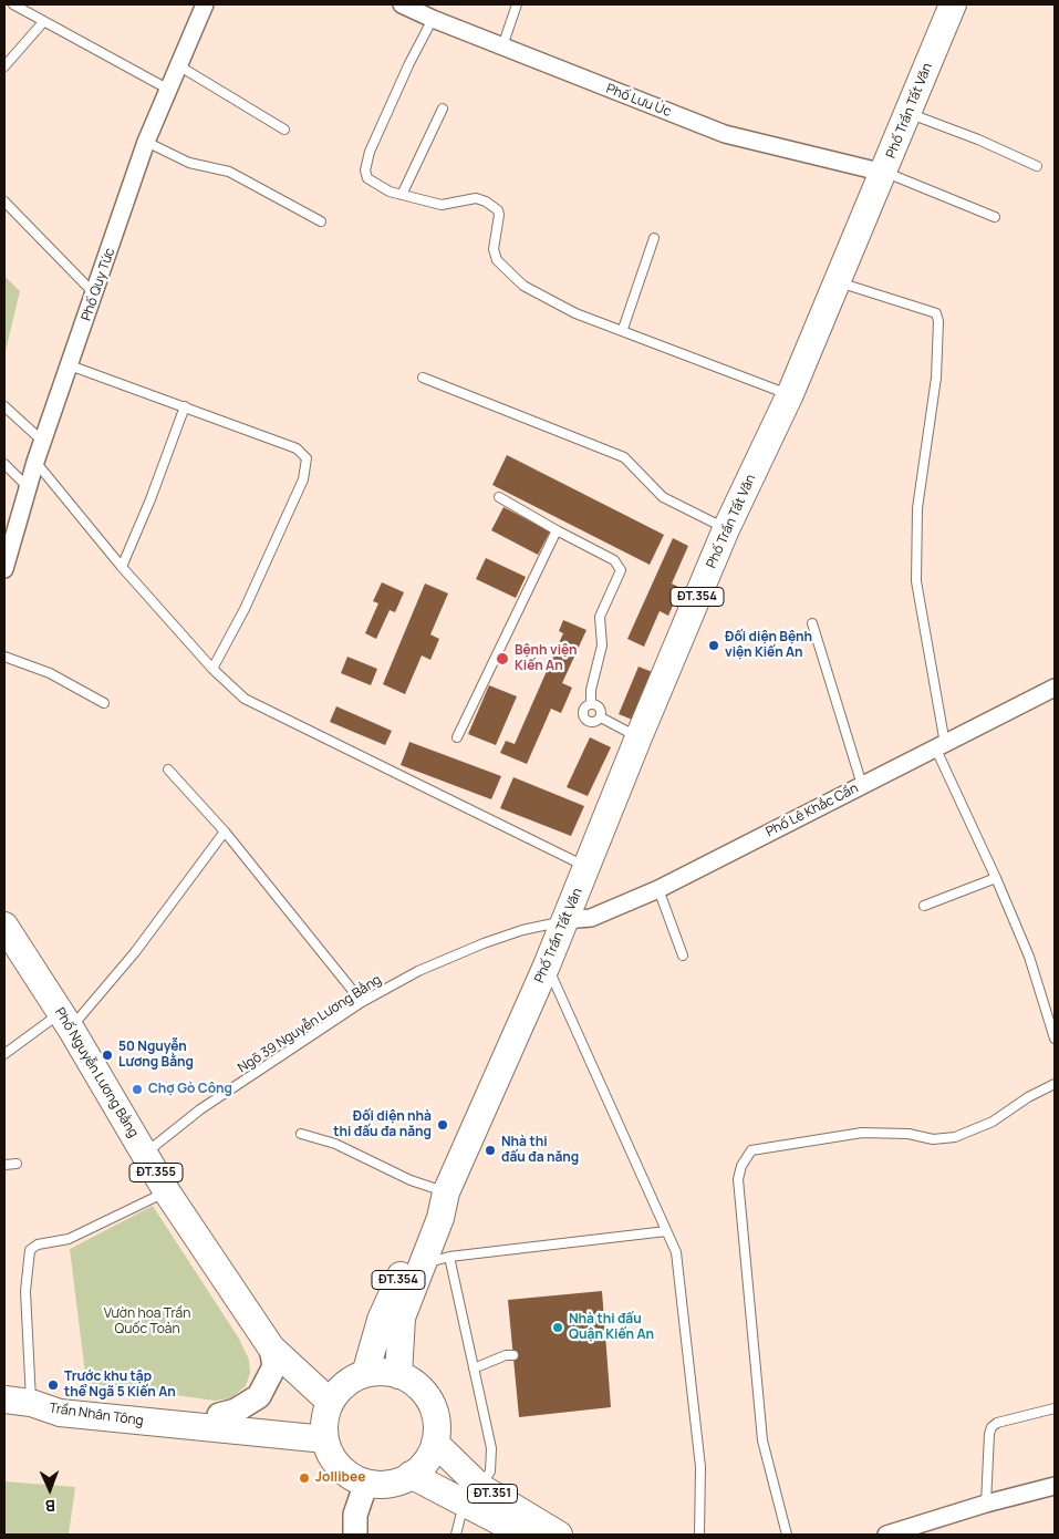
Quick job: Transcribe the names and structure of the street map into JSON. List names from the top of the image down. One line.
{"streets":{"main road":["Phố Trần Tất Văn","ĐT.354","Phố Nguyễn Lương Bằng","ĐT.355","Trần Nhân Tông","ĐT.351"],"street":["Phố Lưu Úc","Phố Quy Tức","Phố Lê Khắc Cần"],"lane":["Ngõ 39 Nguyễn Lương Bằng"]},"crossings":[["Phố Lưu Úc","Phố Trần Tất Văn"],["Phố Trần Tất Văn","Phố Lê Khắc Cần"],["Phố Trần Tất Văn","Ngõ 39 Nguyễn Lương Bằng"],["Phố Trần Tất Văn","Phố Nguyễn Lương Bằng"],["Phố Trần Tất Văn","Trần Nhân Tông"],["Phố Trần Tất Văn","ĐT.351"],["Phố Lê Khắc Cần","Ngõ 39 Nguyễn Lương Bằng"],["Ngõ 39 Nguyễn Lương Bằng","Phố Nguyễn Lương Bằng"],["Phố Nguyễn Lương Bằng","Trần Nhân Tông"],["Phố Nguyễn Lương Bằng","ĐT.351"],["Trần Nhân Tông","ĐT.351"]],"parks":["Vườn hoa Trần Quốc Toản"],"places":["Đối diện Bệnh viện Kiến An","Bệnh viện Kiến An","50 Nguyễn Lương Bằng","Chợ Gò Công","Đối diện nhà thi đấu đa năng","Nhà thi đấu đa năng","Nhà thi đấu Quận Kiến An","Trước khu tập thể Ngã 5 Kiến An","Jollibee"],"north":"bottom"}
